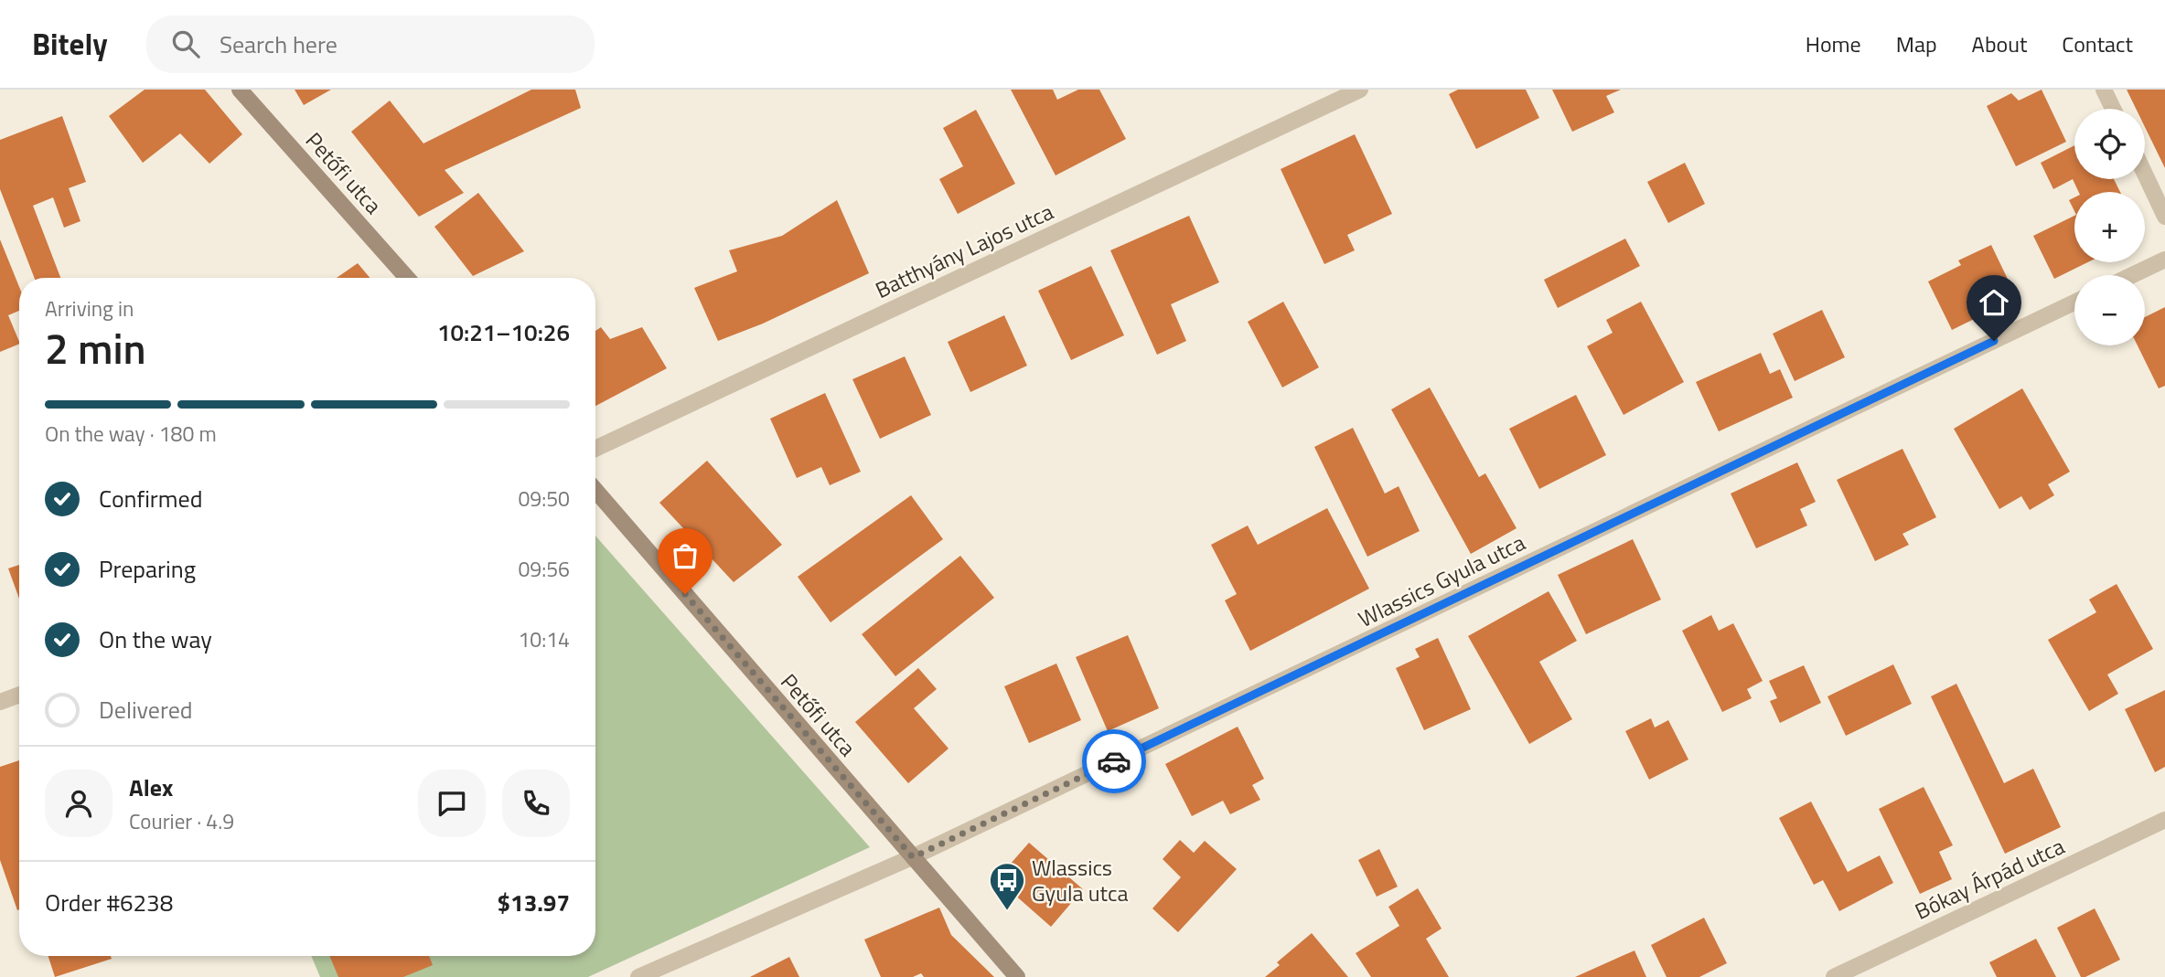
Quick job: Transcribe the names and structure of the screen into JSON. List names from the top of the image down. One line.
{"streets":{"main road":["Petőfi utca"],"street":["Batthyány Lajos utca","Wlassics Gyula utca","Bókay Árpád utca"]},"crossings":[["Petőfi utca","Wlassics Gyula utca"]],"places":{"bus stop":["Wlassics Gyula utca"]},"page":{"header":"Bitely","search":"Search here","nav":["Home","Map","About","Contact"],"map_buttons":["+","−"],"heading":["2 min","Arriving in","10:21–10:26"],"panel":["Alex","Courier · 4.9","Order #6238","$13.97"],"bar":"On the way · 180 m","list":[["Confirmed","09:50"],["Preparing","09:56"],["On the way","10:14"],"Delivered"]}}
